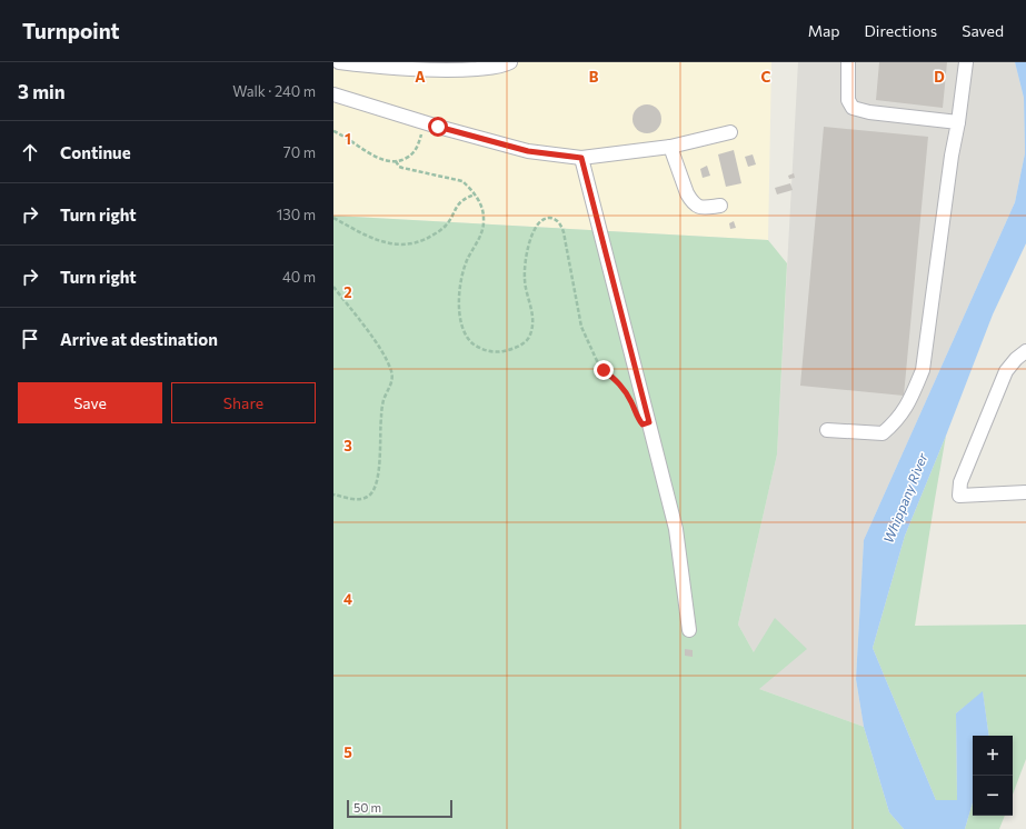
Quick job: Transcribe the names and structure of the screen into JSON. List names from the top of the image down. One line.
{"water":["Whippany River"],"scale_bar":"50 m","page":{"header":"Turnpoint","nav":["Map","Directions","Saved"],"heading":["3 min","Walk · 240 m"],"list":[["Continue","70 m"],["Turn right","130 m"],["Turn right","40 m"],"Arrive at destination"],"buttons":["Save","Share"],"map_buttons":["+","−"],"scale":"50 m"},"grid":{"columns":["A","B","C","D"],"rows":["1","2","3","4","5"]}}
